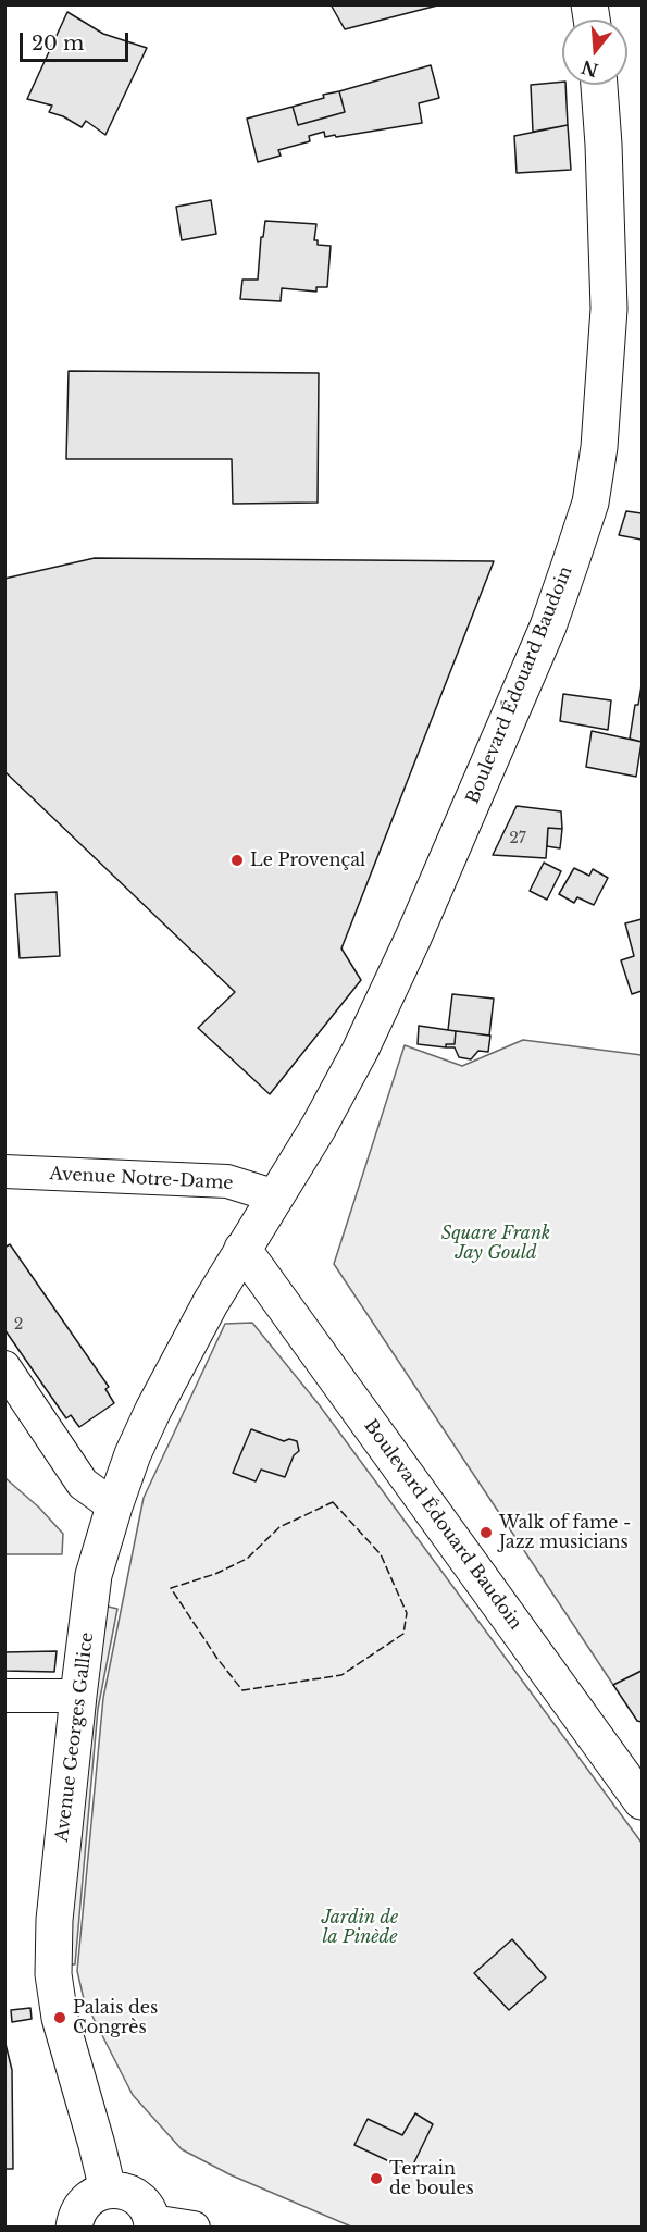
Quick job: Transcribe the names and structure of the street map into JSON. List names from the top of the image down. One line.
{"streets":{"street":["Boulevard Édouard Baudoin","Avenue Notre-Dame","Avenue Georges Gallice"]},"crossings":[["Boulevard Édouard Baudoin","Avenue Notre-Dame"],["Boulevard Édouard Baudoin","Avenue Georges Gallice"]],"parks":["Square Frank Jay Gould","Jardin de la Pinède"],"places":["Le Provençal","Walk of fame - Jazz musicians","Palais des Congrès","Terrain de boules"],"house_numbers":["27","2"],"scale_bar":"20 m","north":"bottom"}
